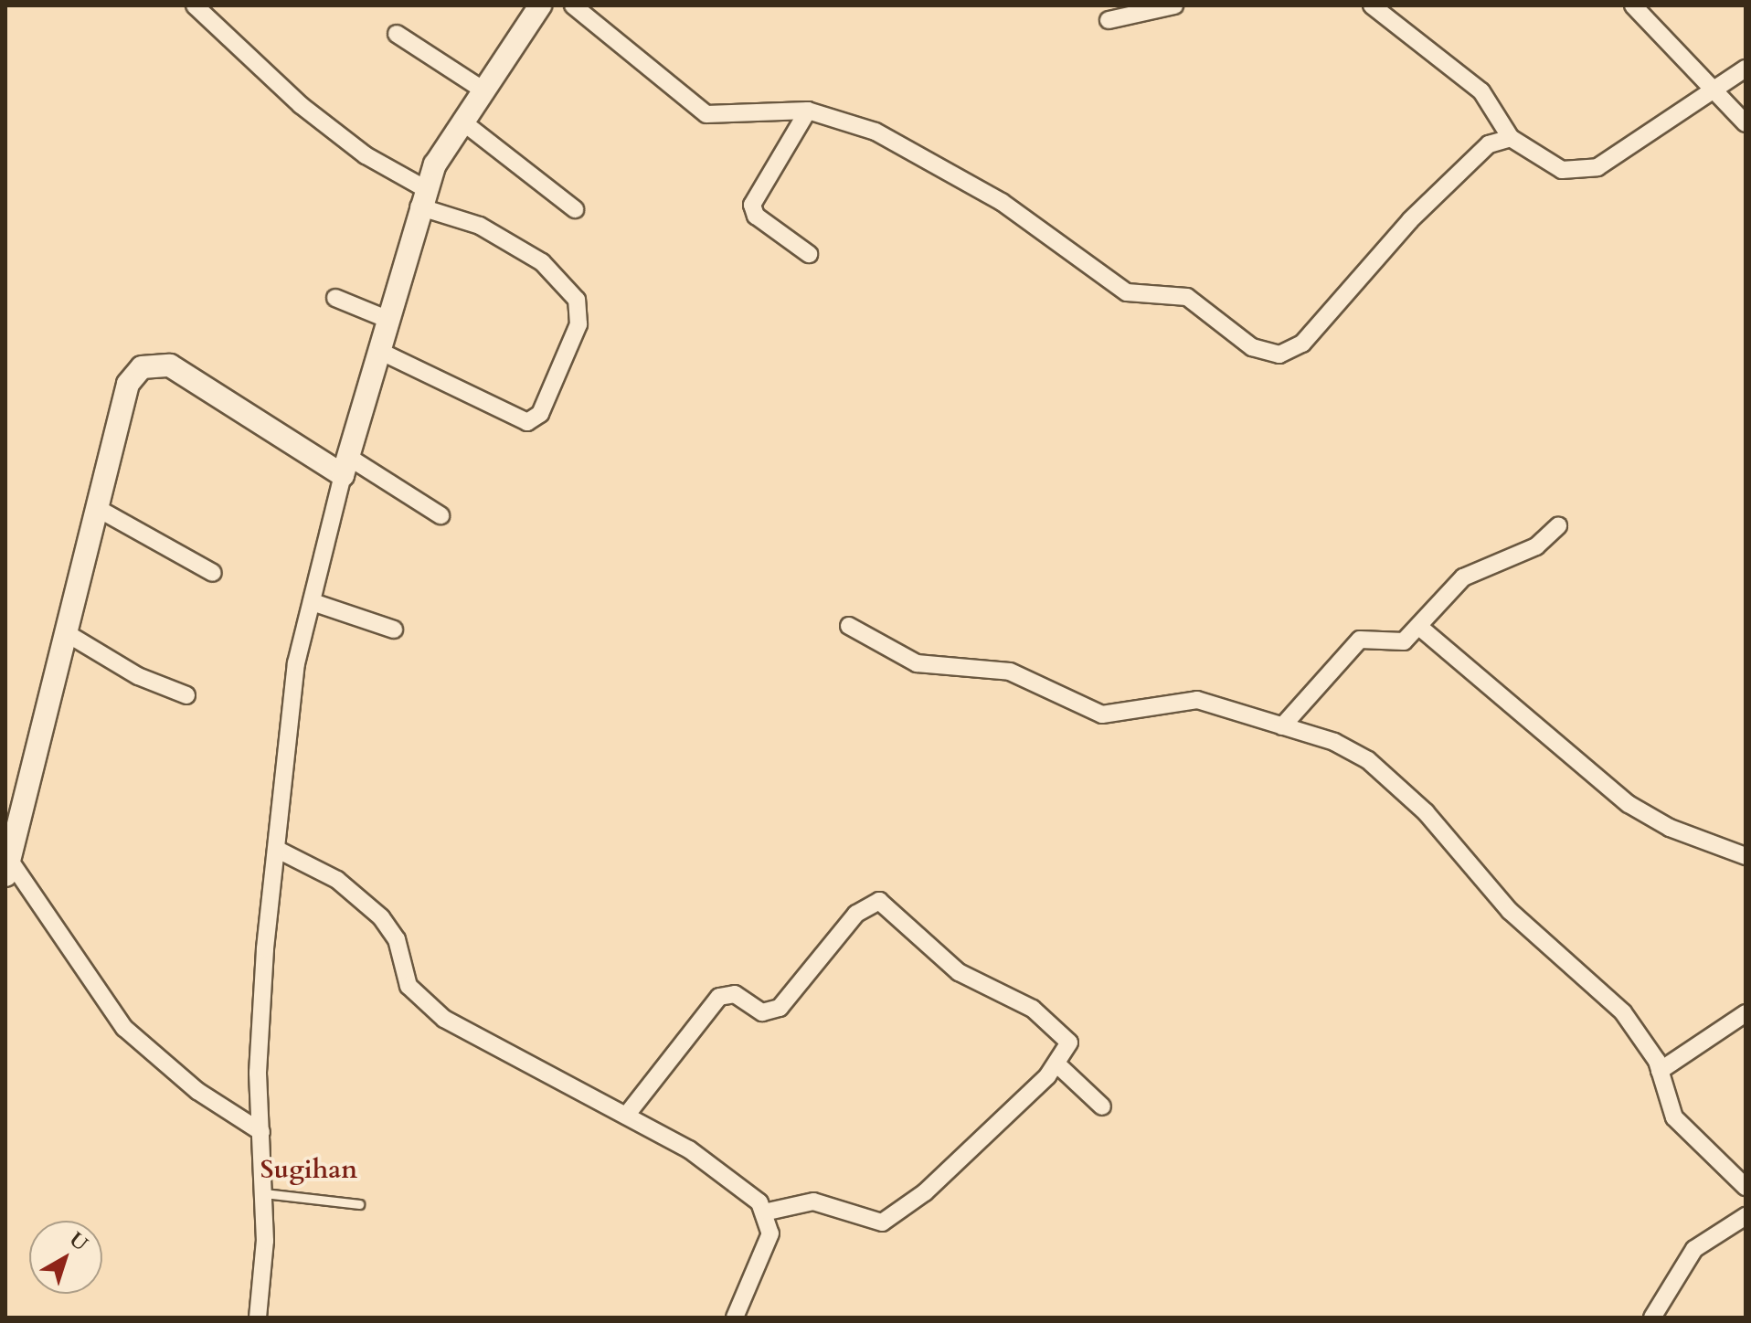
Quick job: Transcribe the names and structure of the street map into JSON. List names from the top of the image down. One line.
{"districts":["Sugihan"],"north":"top right"}
